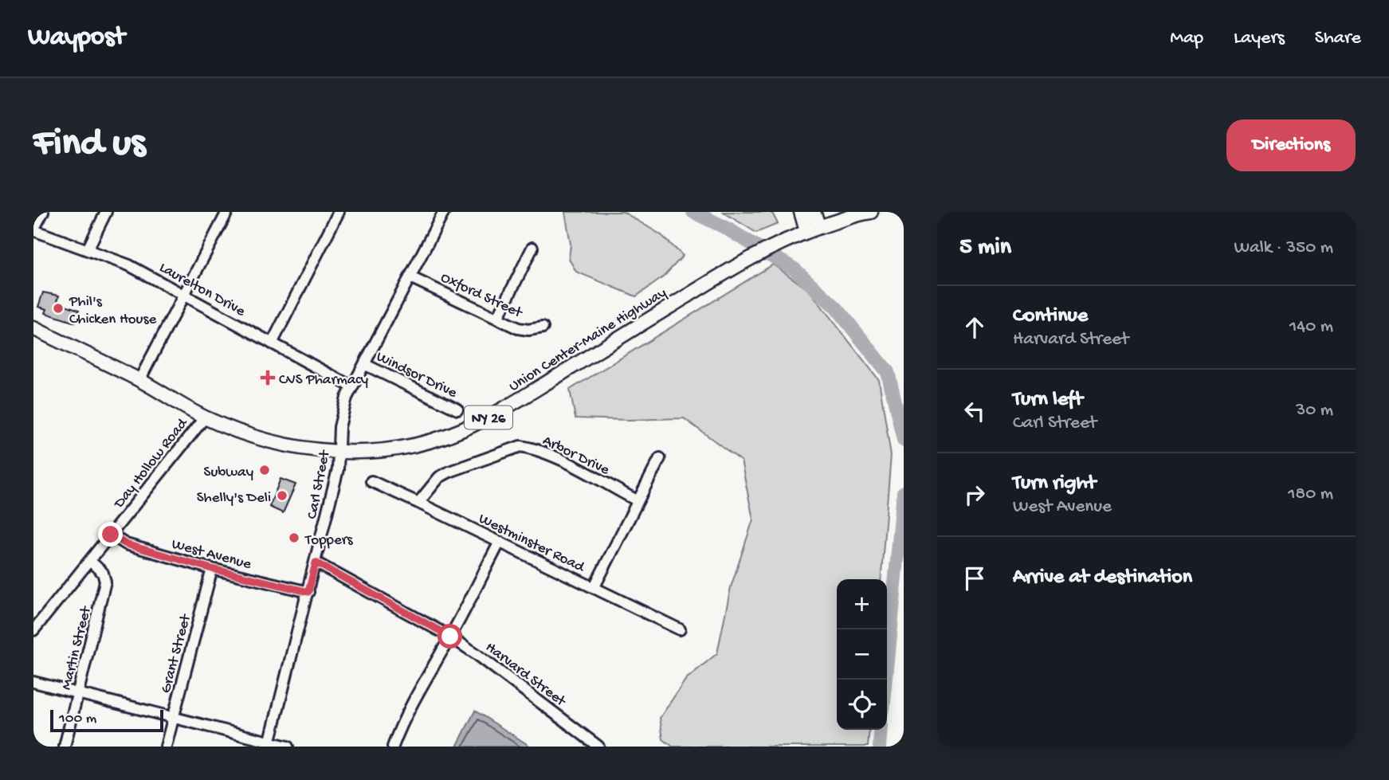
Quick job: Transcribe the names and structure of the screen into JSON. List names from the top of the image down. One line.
{"streets":{"main road":["Union Center-Maine Highway","NY 26"],"street":["Laurelton Drive","Oxford Street","Windsor Drive","Arbor Drive","Day Hollow Road","Carl Street","Westminster Road","West Avenue","Martin Street","Grant Street","Harvard Street"]},"crossings":[["Laurelton Drive","Carl Street"],["Oxford Street","Carl Street"],["Union Center-Maine Highway","Day Hollow Road"],["Union Center-Maine Highway","Carl Street"],["Windsor Drive","Carl Street"],["Arbor Drive","Westminster Road"],["Day Hollow Road","West Avenue"],["Day Hollow Road","Martin Street"],["Carl Street","West Avenue"],["Carl Street","Harvard Street"],["West Avenue","Grant Street"]],"places":{"other":["Phil's Chicken House","Subway","Shelly's Deli","Toppers"],"health":["CVS Pharmacy"]},"scale_bar":"100 m","page":{"header":"Waypost","nav":["Map","Layers","Share"],"buttons":"Directions","title":"Find us","heading":["5 min","Walk · 350 m"],"list":[["Continue","Harvard Street","140 m"],["Turn left","Carl Street","30 m"],["Turn right","West Avenue","180 m"],"Arrive at destination"],"map_buttons":["+","−"],"scale":"100 m"}}
